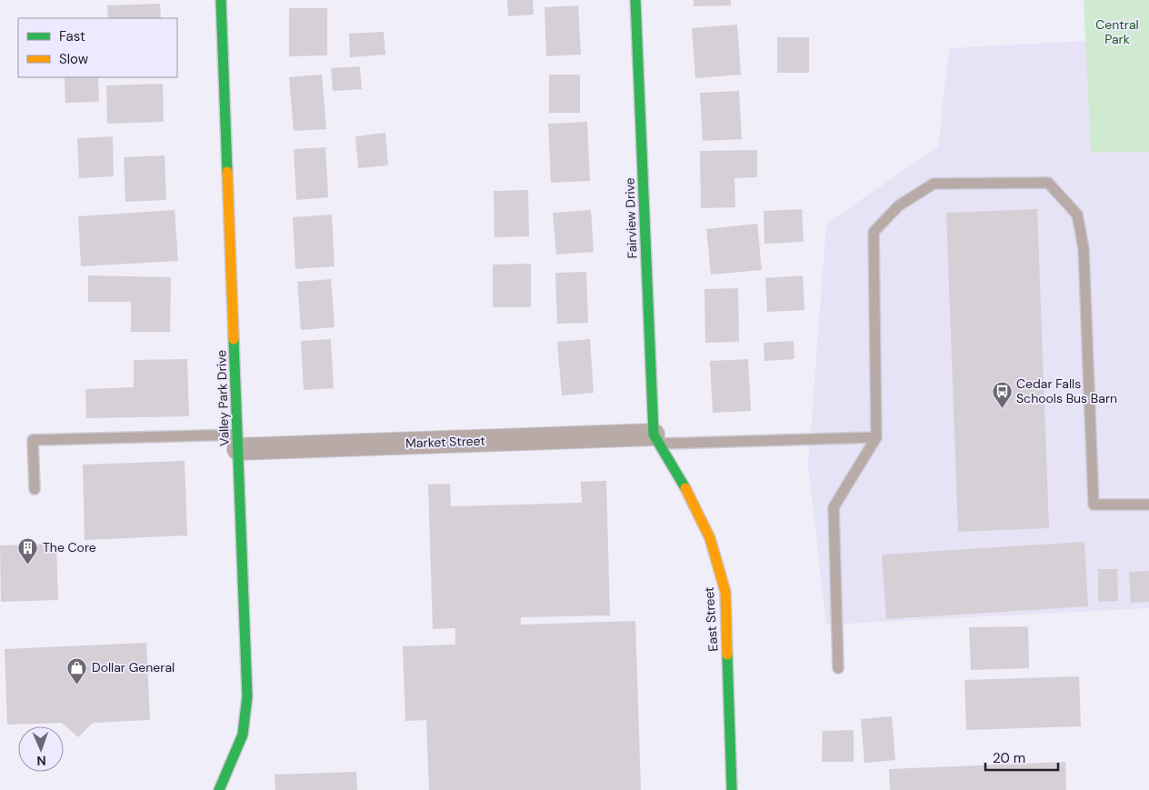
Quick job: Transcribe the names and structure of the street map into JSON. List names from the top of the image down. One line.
{"streets":{"street":["Fairview Drive","Valley Park Drive","Market Street","East Street"]},"crossings":[["Fairview Drive","Market Street"],["Fairview Drive","East Street"],["Valley Park Drive","Market Street"],["Market Street","East Street"]],"parks":["Central Park"],"places":{"bus stop":["Cedar Falls Schools Bus Barn"],"building":["The Core"],"shop":["Dollar General"]},"legend":["Fast","Slow"],"scale_bar":"20 m","north":"bottom"}
